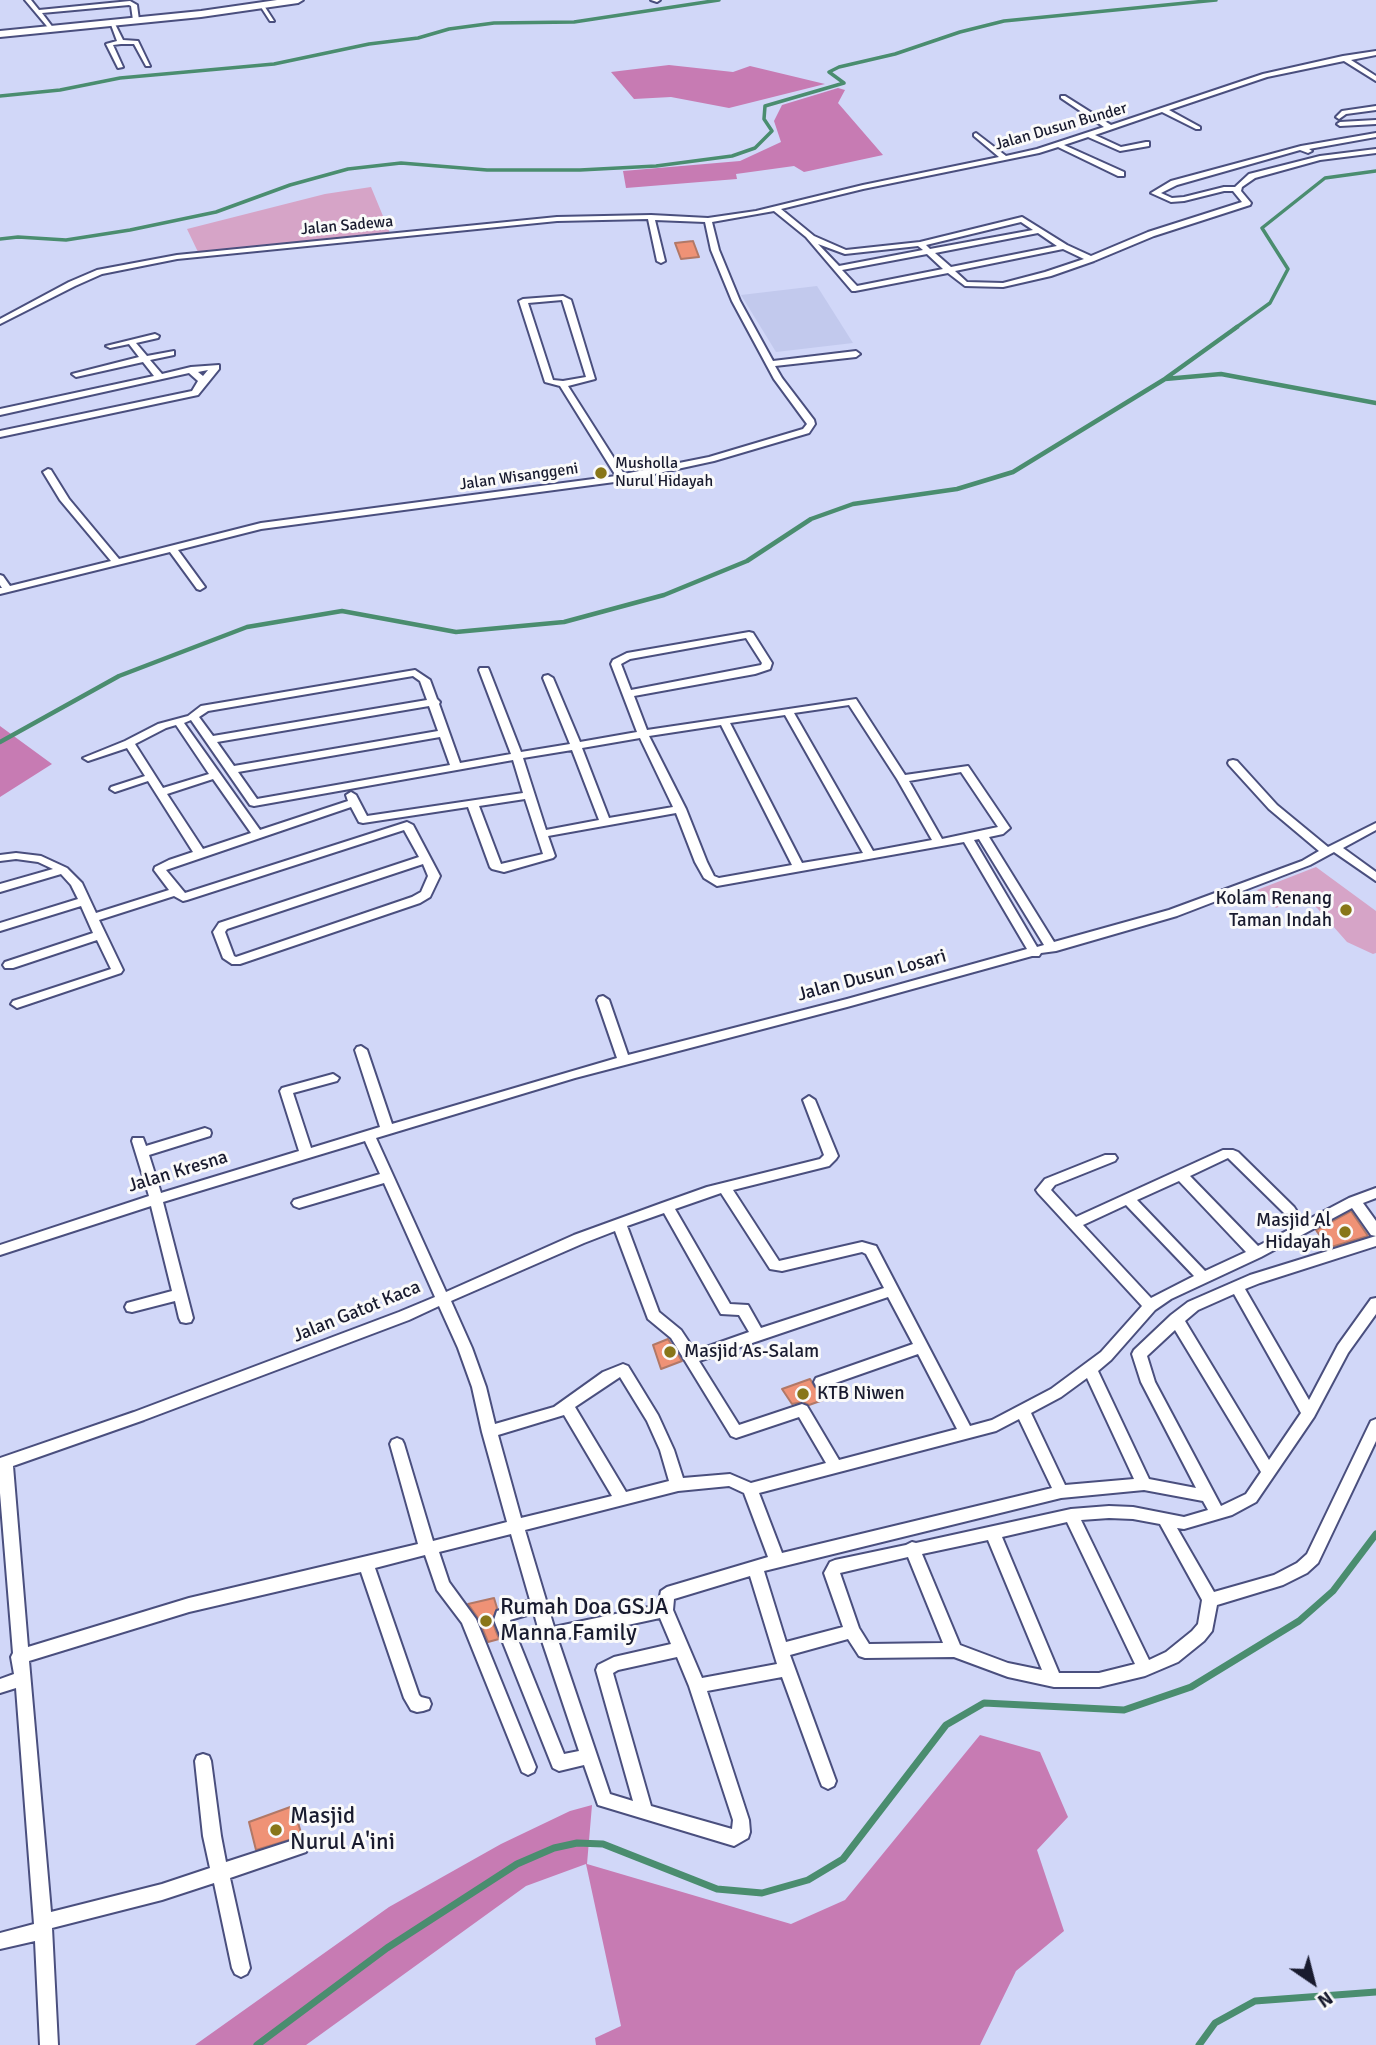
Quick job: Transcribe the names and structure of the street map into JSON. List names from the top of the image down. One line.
{"streets":{"street":["Jalan Dusun Bunder","Jalan Sadewa","Jalan Wisanggeni","Jalan Dusun Losari","Jalan Kresna","Jalan Gatot Kaca"]},"crossings":[["Jalan Dusun Bunder","Jalan Sadewa"],["Jalan Dusun Bunder","Jalan Wisanggeni"],["Jalan Sadewa","Jalan Wisanggeni"],["Jalan Dusun Losari","Jalan Kresna"]],"places":["Musholla Nurul Hidayah","Kolam Renang Taman Indah","Masjid Al Hidayah","Masjid As-Salam","KTB Niwen","Rumah Doa GSJA Manna Family","Masjid Nurul A'ini"],"north":"bottom right"}
